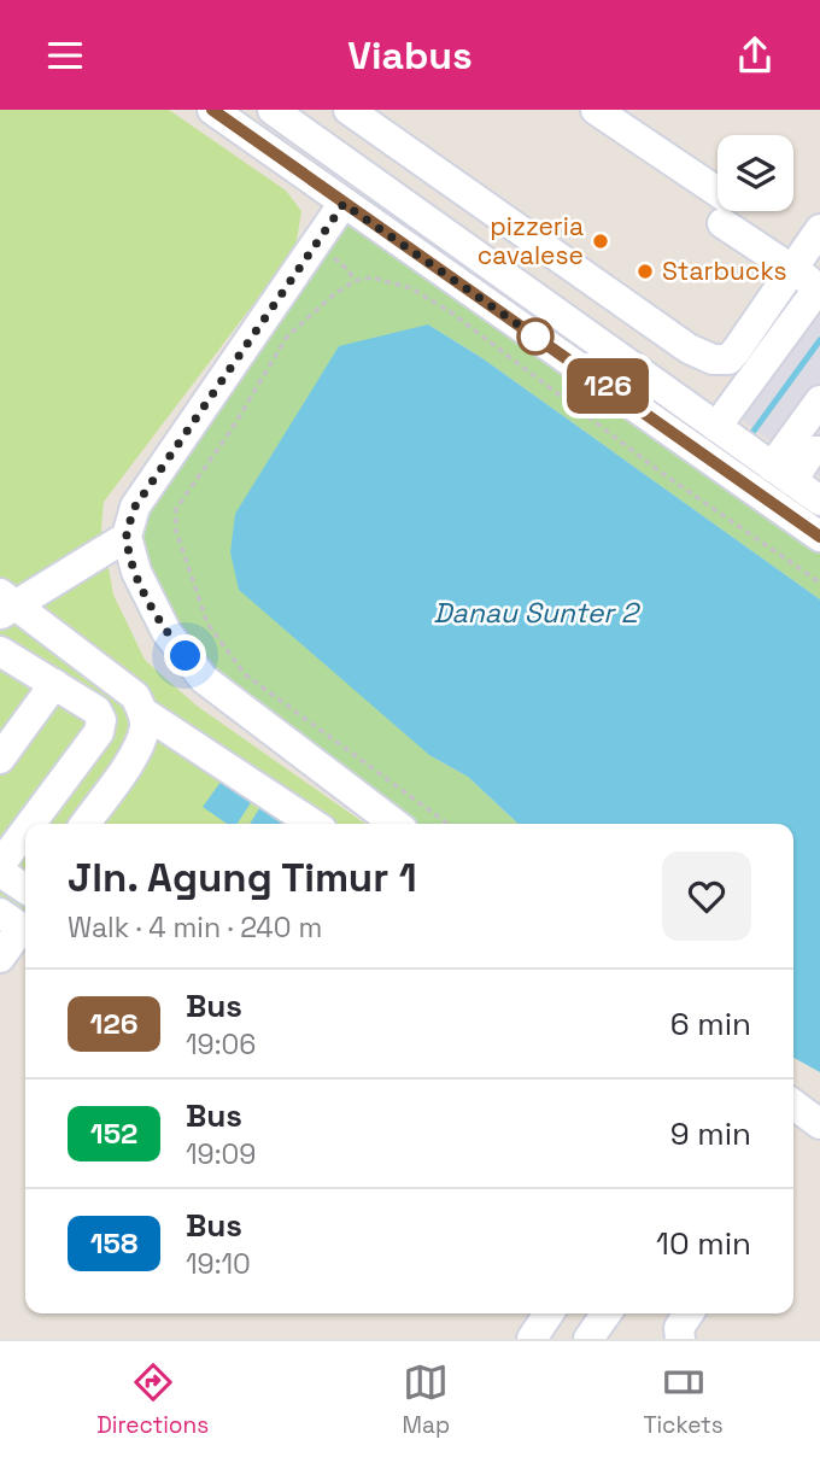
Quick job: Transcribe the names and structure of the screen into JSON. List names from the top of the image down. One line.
{"water":["Danau Sunter 2"],"places":["pizzeria cavalese","Starbucks"],"lines":["bus line 126"],"page":{"header":"Viabus","on_map":"126","heading":["Jln. Agung Timur 1","Walk · 4 min · 240 m"],"list":[{"mark":"126","name":"Bus","note":"19:06","value":"6 min"},{"mark":"152","name":"Bus","note":"19:09","value":"9 min"},{"mark":"158","name":"Bus","note":"19:10","value":"10 min"}],"tabs":["Directions","Map","Tickets"]}}
